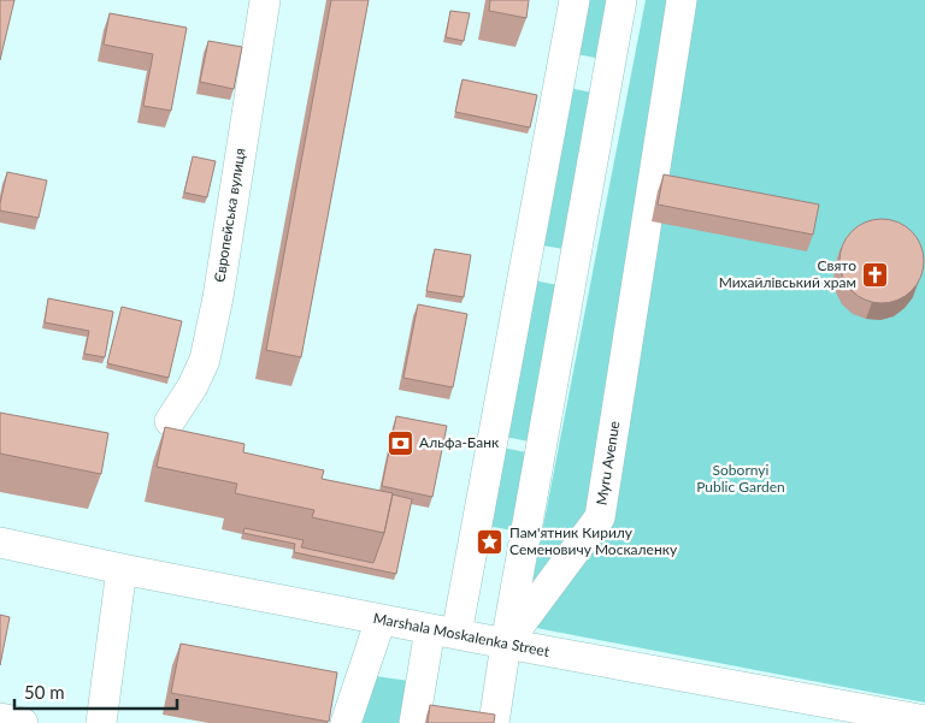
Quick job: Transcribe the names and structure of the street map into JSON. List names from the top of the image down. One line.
{"streets":{"street":["Європейська вулиця","Myru Avenue","Marshala Moskalenka Street"]},"crossings":[["Myru Avenue","Marshala Moskalenka Street"]],"parks":["Sobornyi Public Garden"],"places":{"church":["Свято Михайлівський храм"],"bank":["Альфа-Банк"],"place":["Пам'ятник Кирилу Семеновичу Москаленку"]},"scale_bar":"50 m"}
